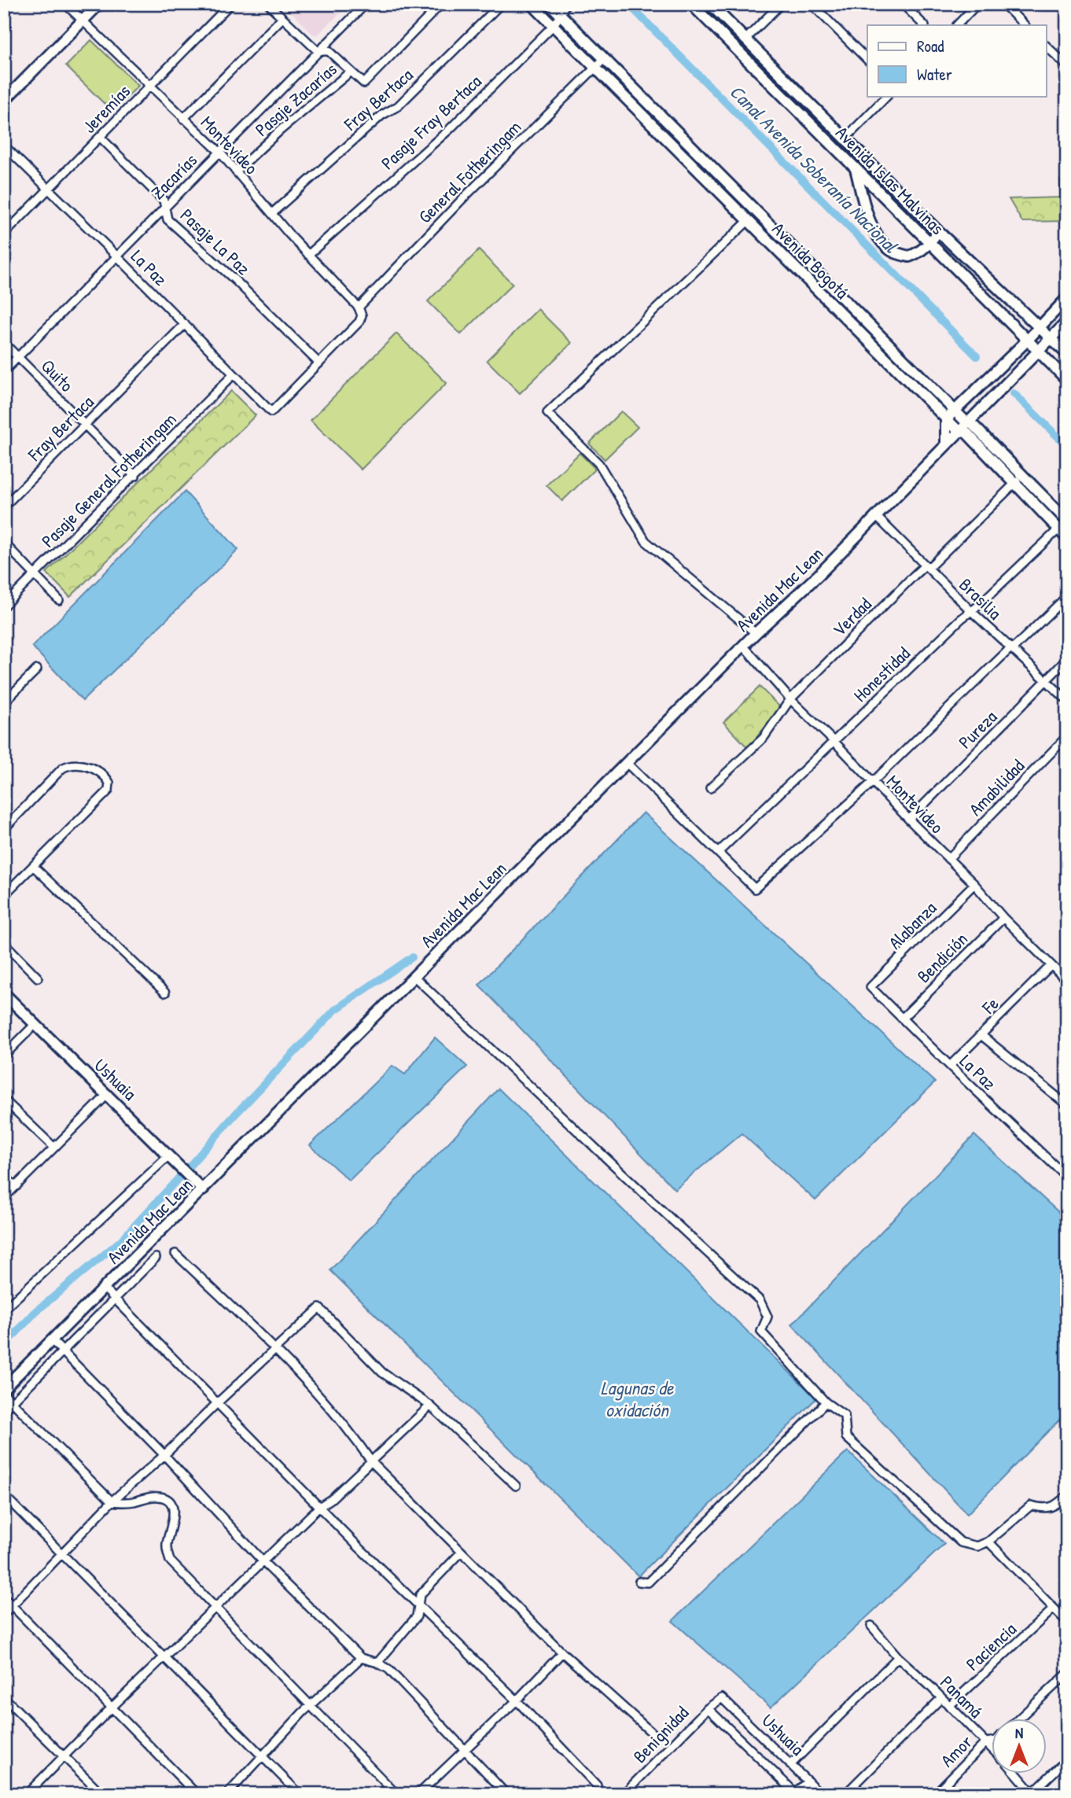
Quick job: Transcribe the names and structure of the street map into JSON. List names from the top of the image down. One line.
{"streets":{"main road":["Avenida Islas Malvinas","Avenida Bogotá","Avenida Mac Lean","Ushuaia"],"street":["Pasaje Zacarías","Fray Bertaca","Jeremías","Pasaje Fray Bertaca","Montevideo","General Fotheringam","Zacarías","Pasaje La Paz","La Paz","Quito","Pasaje General Fotheringam","Brasilia","Verdad","Honestidad","Pureza","Amabilidad","Alabanza","Bendición","Fe","Paciencia","Panamá","Benignidad","Amor"]},"crossings":[["Pasaje Zacarías","Montevideo"],["Fray Bertaca","Montevideo"],["Fray Bertaca","La Paz"],["Fray Bertaca","Quito"],["Jeremías","Montevideo"],["Jeremías","Pasaje La Paz"],["Jeremías","La Paz"],["Pasaje Fray Bertaca","Montevideo"],["Pasaje Fray Bertaca","Avenida Bogotá"],["Montevideo","General Fotheringam"],["Montevideo","Zacarías"],["Montevideo","Pasaje La Paz"],["Montevideo","La Paz"],["Montevideo","Avenida Mac Lean"],["Montevideo","Verdad"],["Montevideo","Honestidad"],["Montevideo","Pureza"],["Montevideo","Amabilidad"],["Montevideo","Alabanza"],["Montevideo","Bendición"],["Montevideo","Fe"],["General Fotheringam","Avenida Bogotá"],["Zacarías","Pasaje La Paz"],["Zacarías","La Paz"],["Zacarías","Quito"],["Avenida Islas Malvinas","Avenida Mac Lean"],["Pasaje La Paz","La Paz"],["Avenida Bogotá","Avenida Mac Lean"],["Avenida Bogotá","Verdad"],["Avenida Bogotá","Honestidad"],["La Paz","Pasaje General Fotheringam"],["La Paz","Alabanza"],["La Paz","Bendición"],["La Paz","Fe"],["Quito","Pasaje General Fotheringam"],["Avenida Mac Lean","Brasilia"],["Avenida Mac Lean","Ushuaia"],["Brasilia","Verdad"],["Brasilia","Honestidad"],["Brasilia","Pureza"],["Ushuaia","Benignidad"],["Paciencia","Panamá"],["Panamá","Amor"]],"water":["Canal Avenida Soberanía Nacional","Lagunas de oxidación"],"legend":["Road","Water"],"north":"top"}
